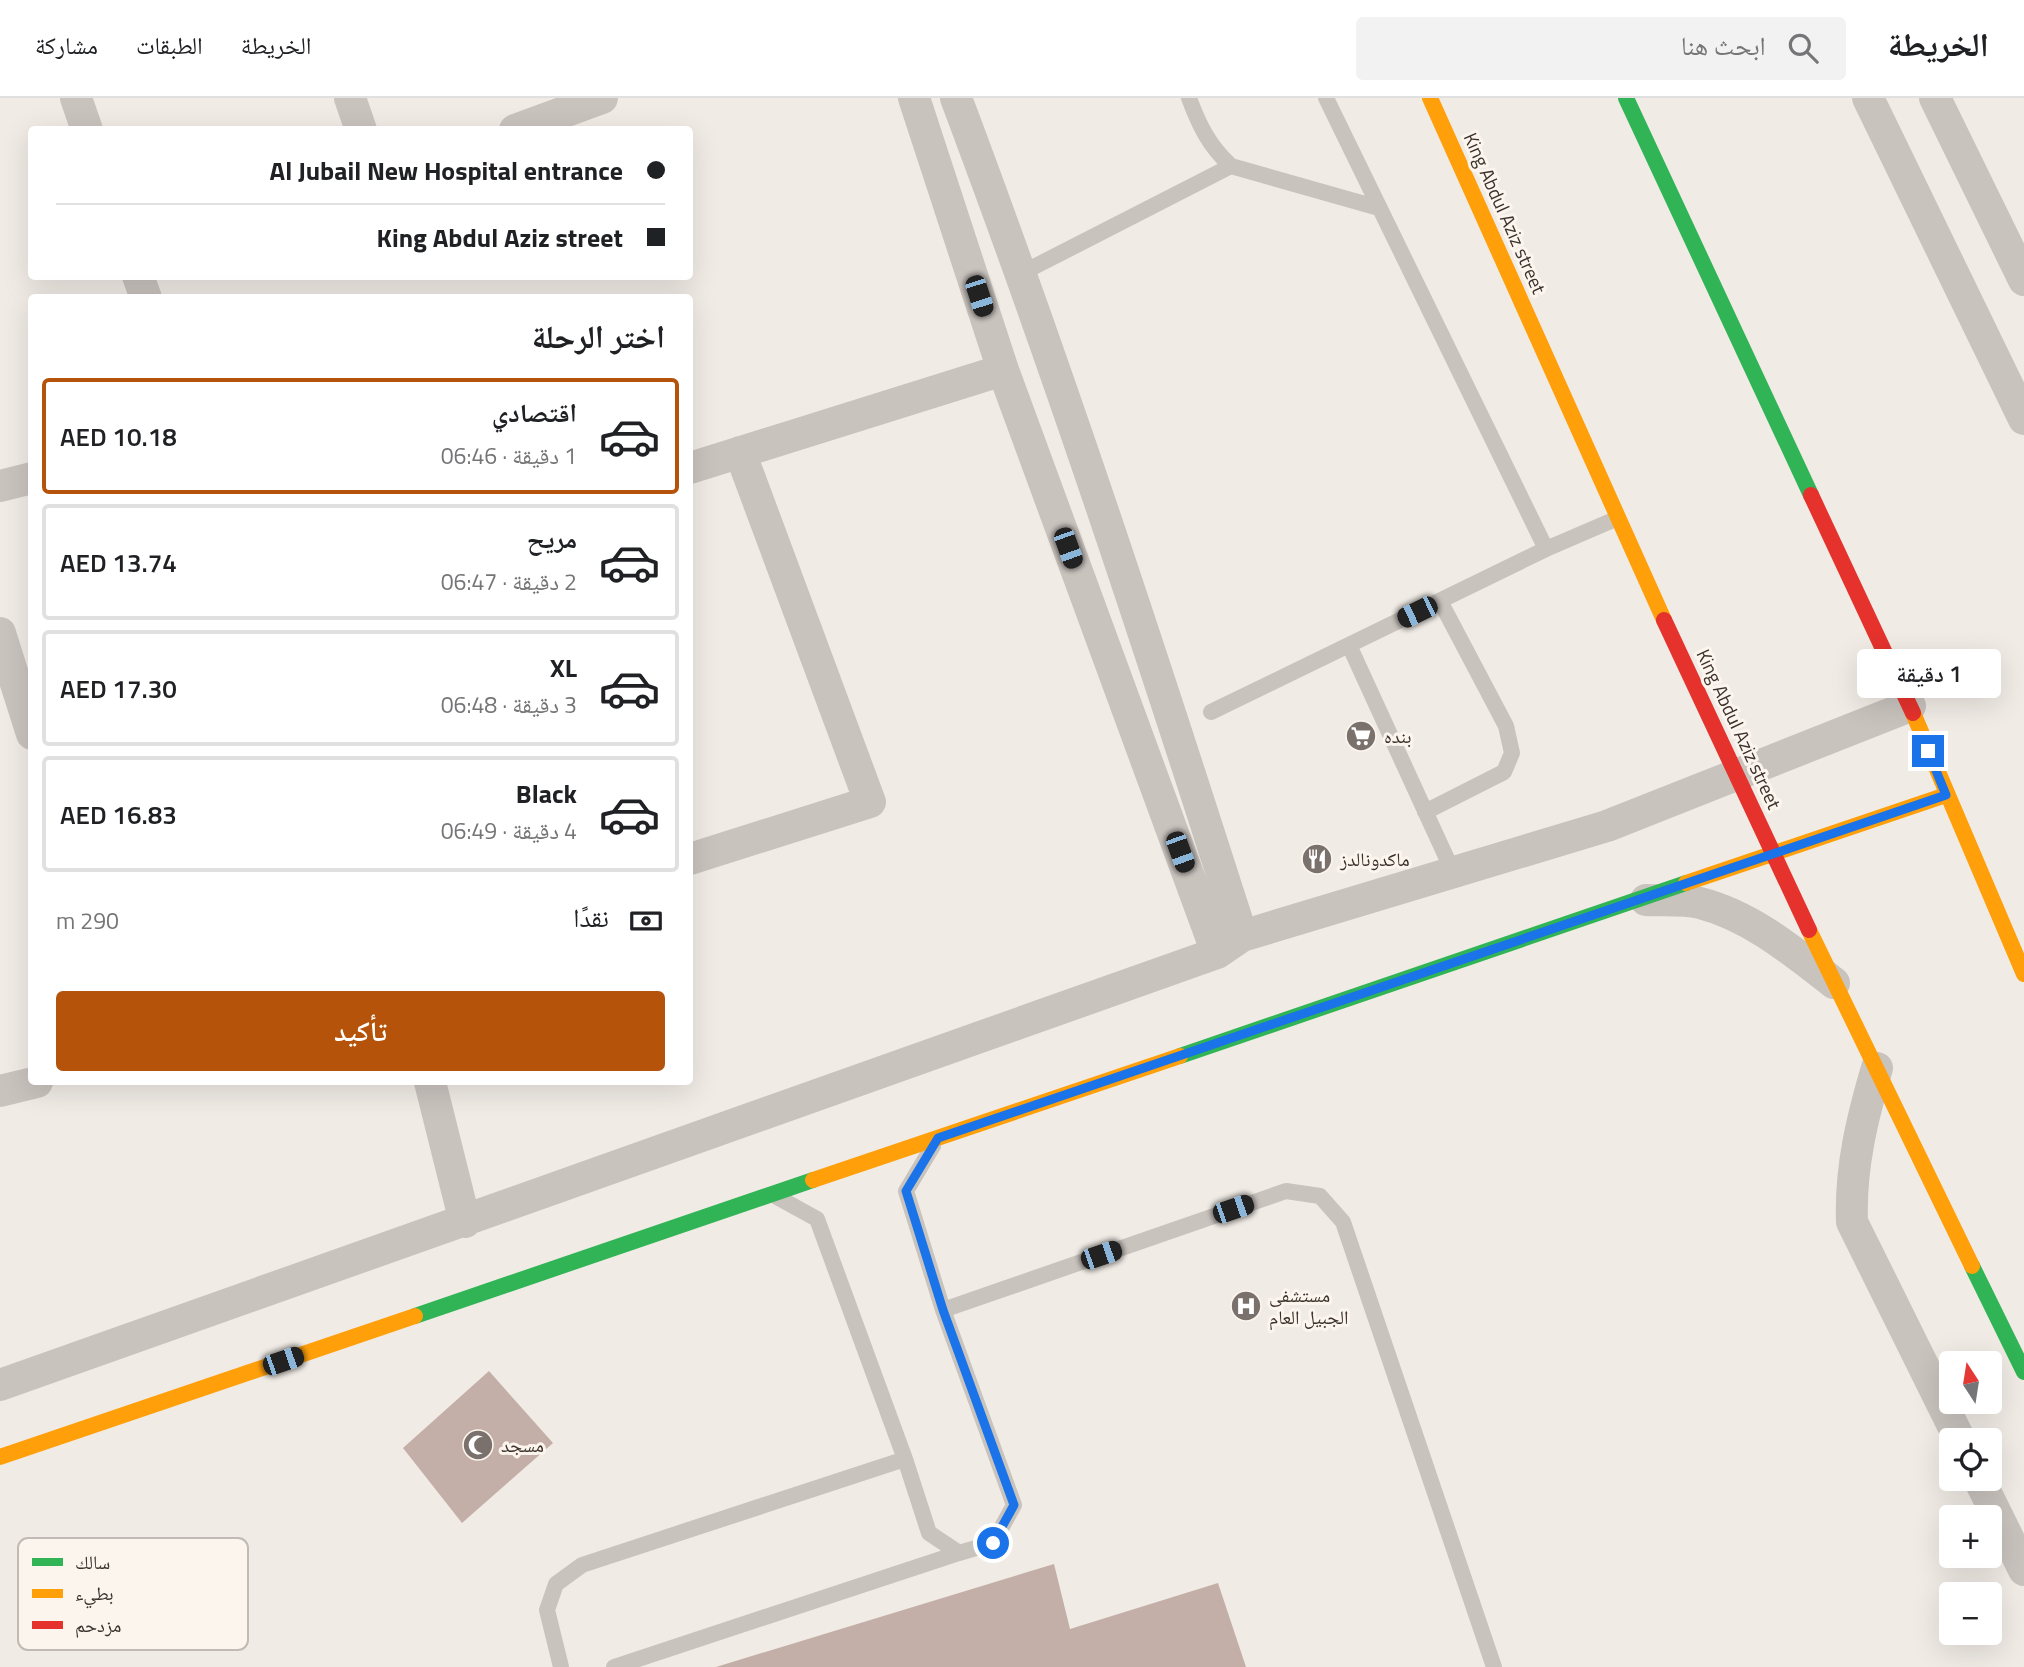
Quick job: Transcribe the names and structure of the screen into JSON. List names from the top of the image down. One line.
{"streets":{"main road":["King Abdul Aziz street"]},"places":{"supermarket":["بنده"],"restaurant":["ماكدونالدز"],"hospital":["مستشفى الجبيل العام"],"mosque":["مسجد"]},"legend":["سالك","بطيء","مزدحم"],"north":"top","page":{"header":"الخريطة","search":"ابحث هنا","nav":["الخريطة","الطبقات","مشاركة"],"banner":["Al Jubail New Hospital entrance","King Abdul Aziz street"],"heading":"اختر الرحلة","list":[{"name":"اقتصادي","note":"1 دقيقة · 06:46","value":"AED 10.18"},{"name":"مريح","note":"2 دقيقة · 06:47","value":"AED 13.74"},{"name":"XL","note":"3 دقيقة · 06:48","value":"AED 17.30"},{"name":"Black","note":"4 دقيقة · 06:49","value":"AED 16.83"}],"bubble":"1 دقيقة","pay":["نقدًا","290 m"],"buttons":"تأكيد","map_buttons":["+","−"]}}
